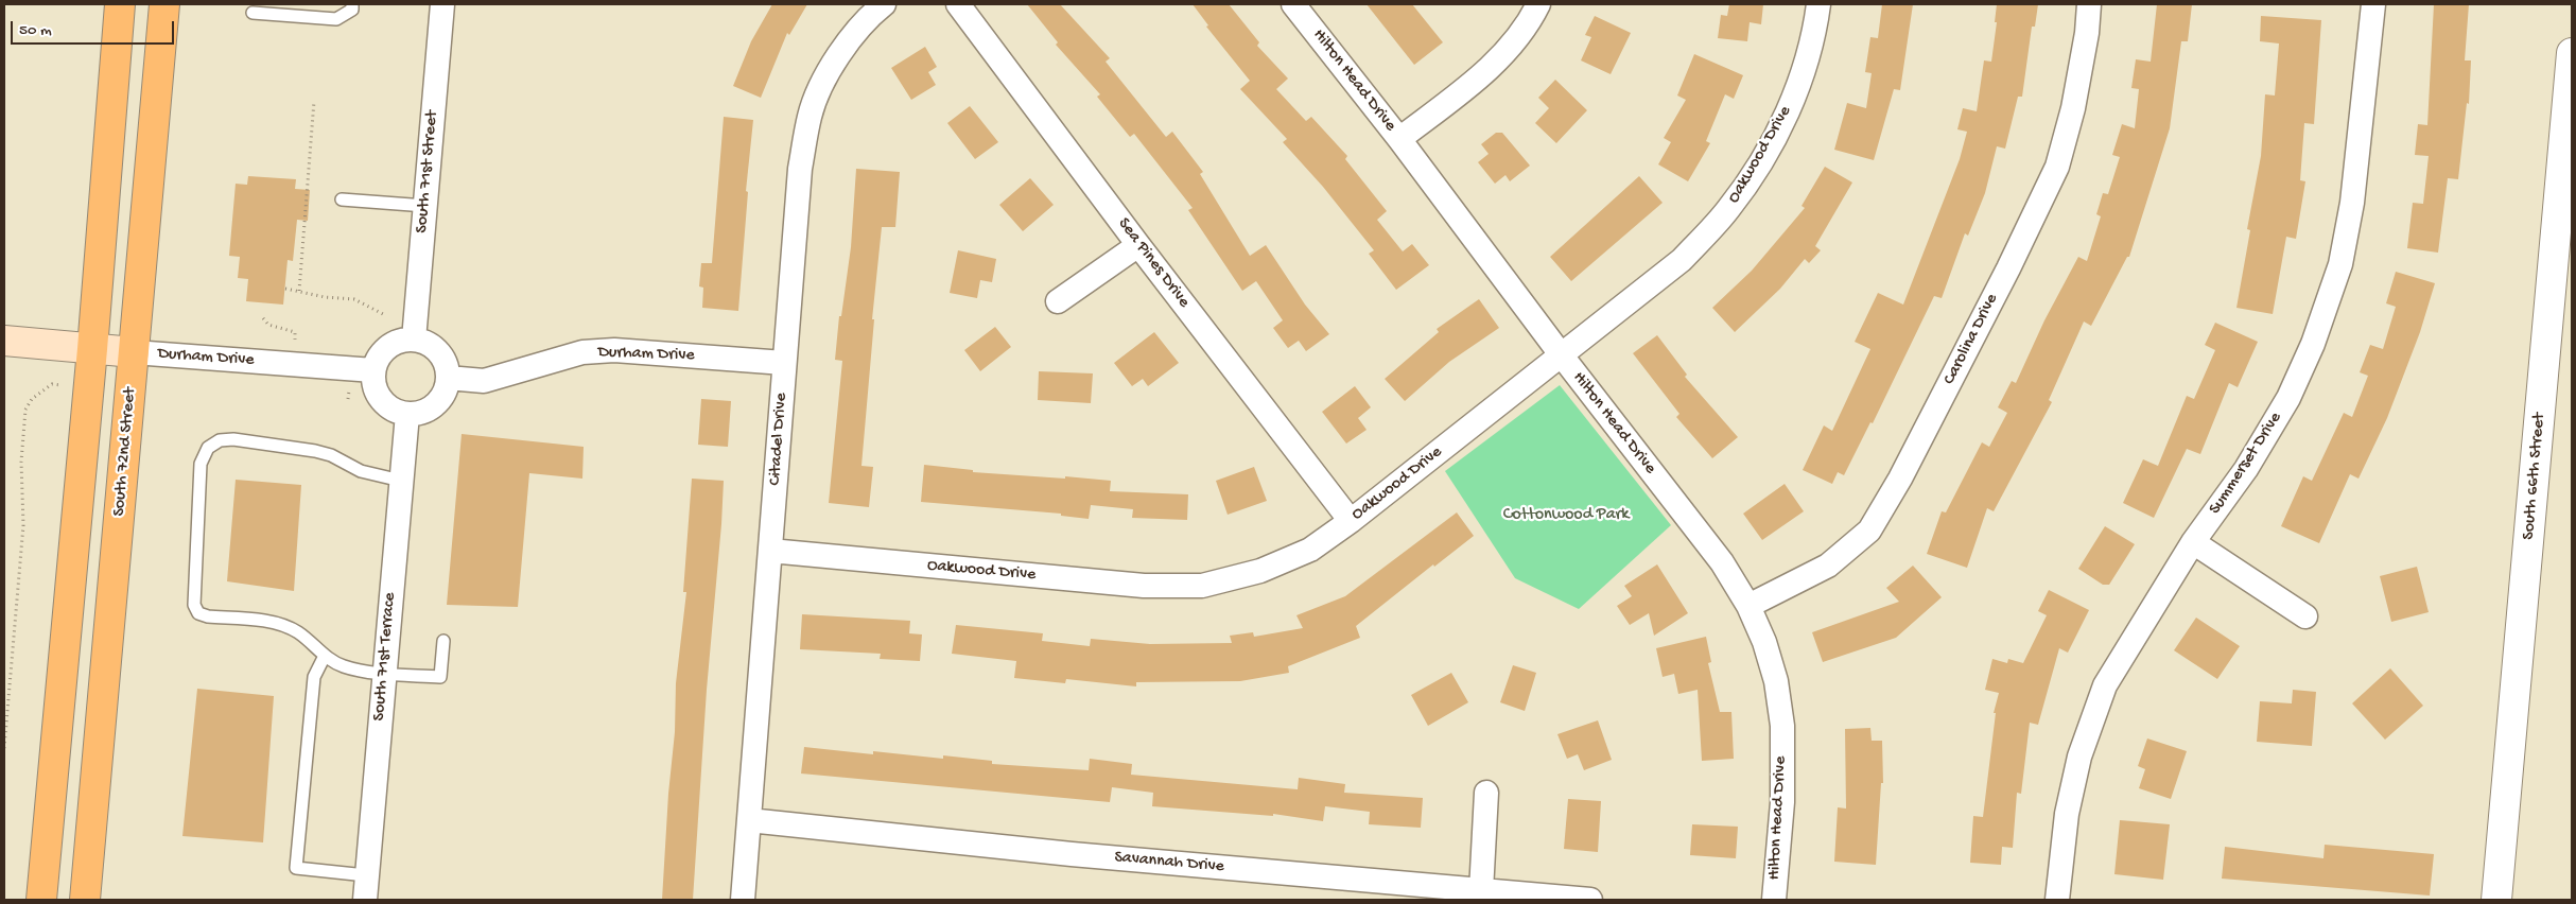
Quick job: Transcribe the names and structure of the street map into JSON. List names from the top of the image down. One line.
{"streets":{"main road":["South 72nd Street"],"street":["Hilton Head Drive","Oakwood Drive","South 71st Street","Sea Pines Drive","Carolina Drive","Durham Drive","Citadel Drive","Summerset Drive","South 66th Street","South 71st Terrace","Savannah Drive"]},"crossings":[["Hilton Head Drive","Oakwood Drive"],["Hilton Head Drive","Carolina Drive"],["Oakwood Drive","Sea Pines Drive"],["Oakwood Drive","Citadel Drive"],["South 71st Street","Durham Drive"],["South 71st Street","South 71st Terrace"],["Durham Drive","Citadel Drive"],["Durham Drive","South 72nd Street"],["Durham Drive","South 71st Terrace"],["Citadel Drive","Savannah Drive"]],"parks":["Cottonwood Park"],"scale_bar":"50 m"}
